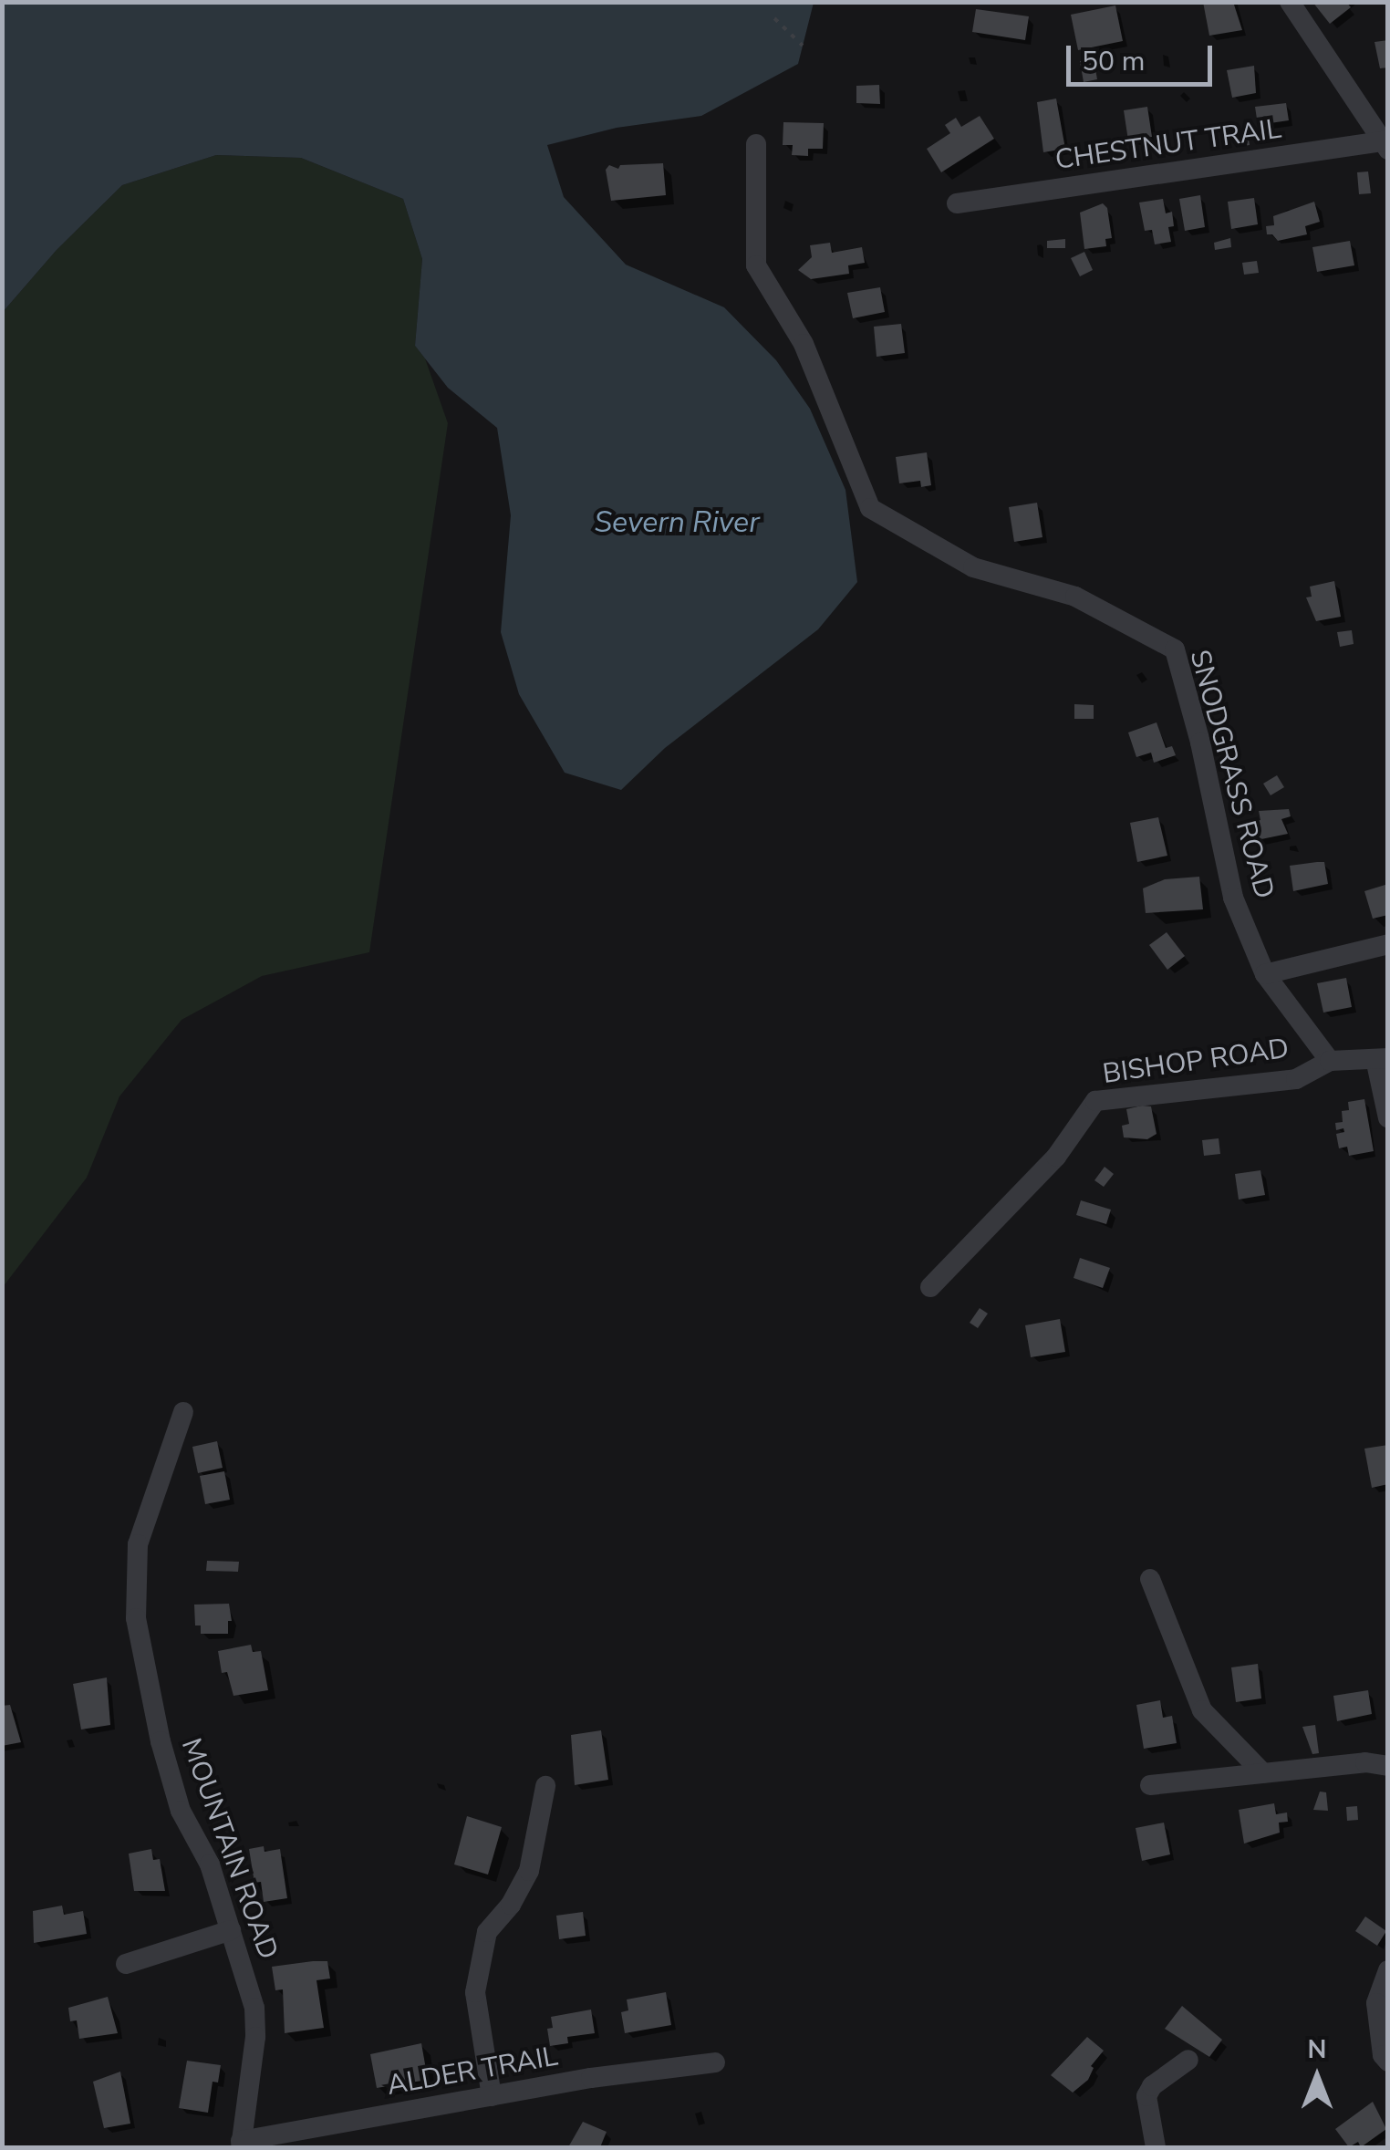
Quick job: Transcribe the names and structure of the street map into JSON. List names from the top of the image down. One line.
{"streets":{"street":["CHESTNUT TRAIL","SNODGRASS ROAD","BISHOP ROAD","MOUNTAIN ROAD","ALDER TRAIL"]},"crossings":[["SNODGRASS ROAD","BISHOP ROAD"],["MOUNTAIN ROAD","ALDER TRAIL"]],"water":["Severn River"],"scale_bar":"50 m","north":"top"}
